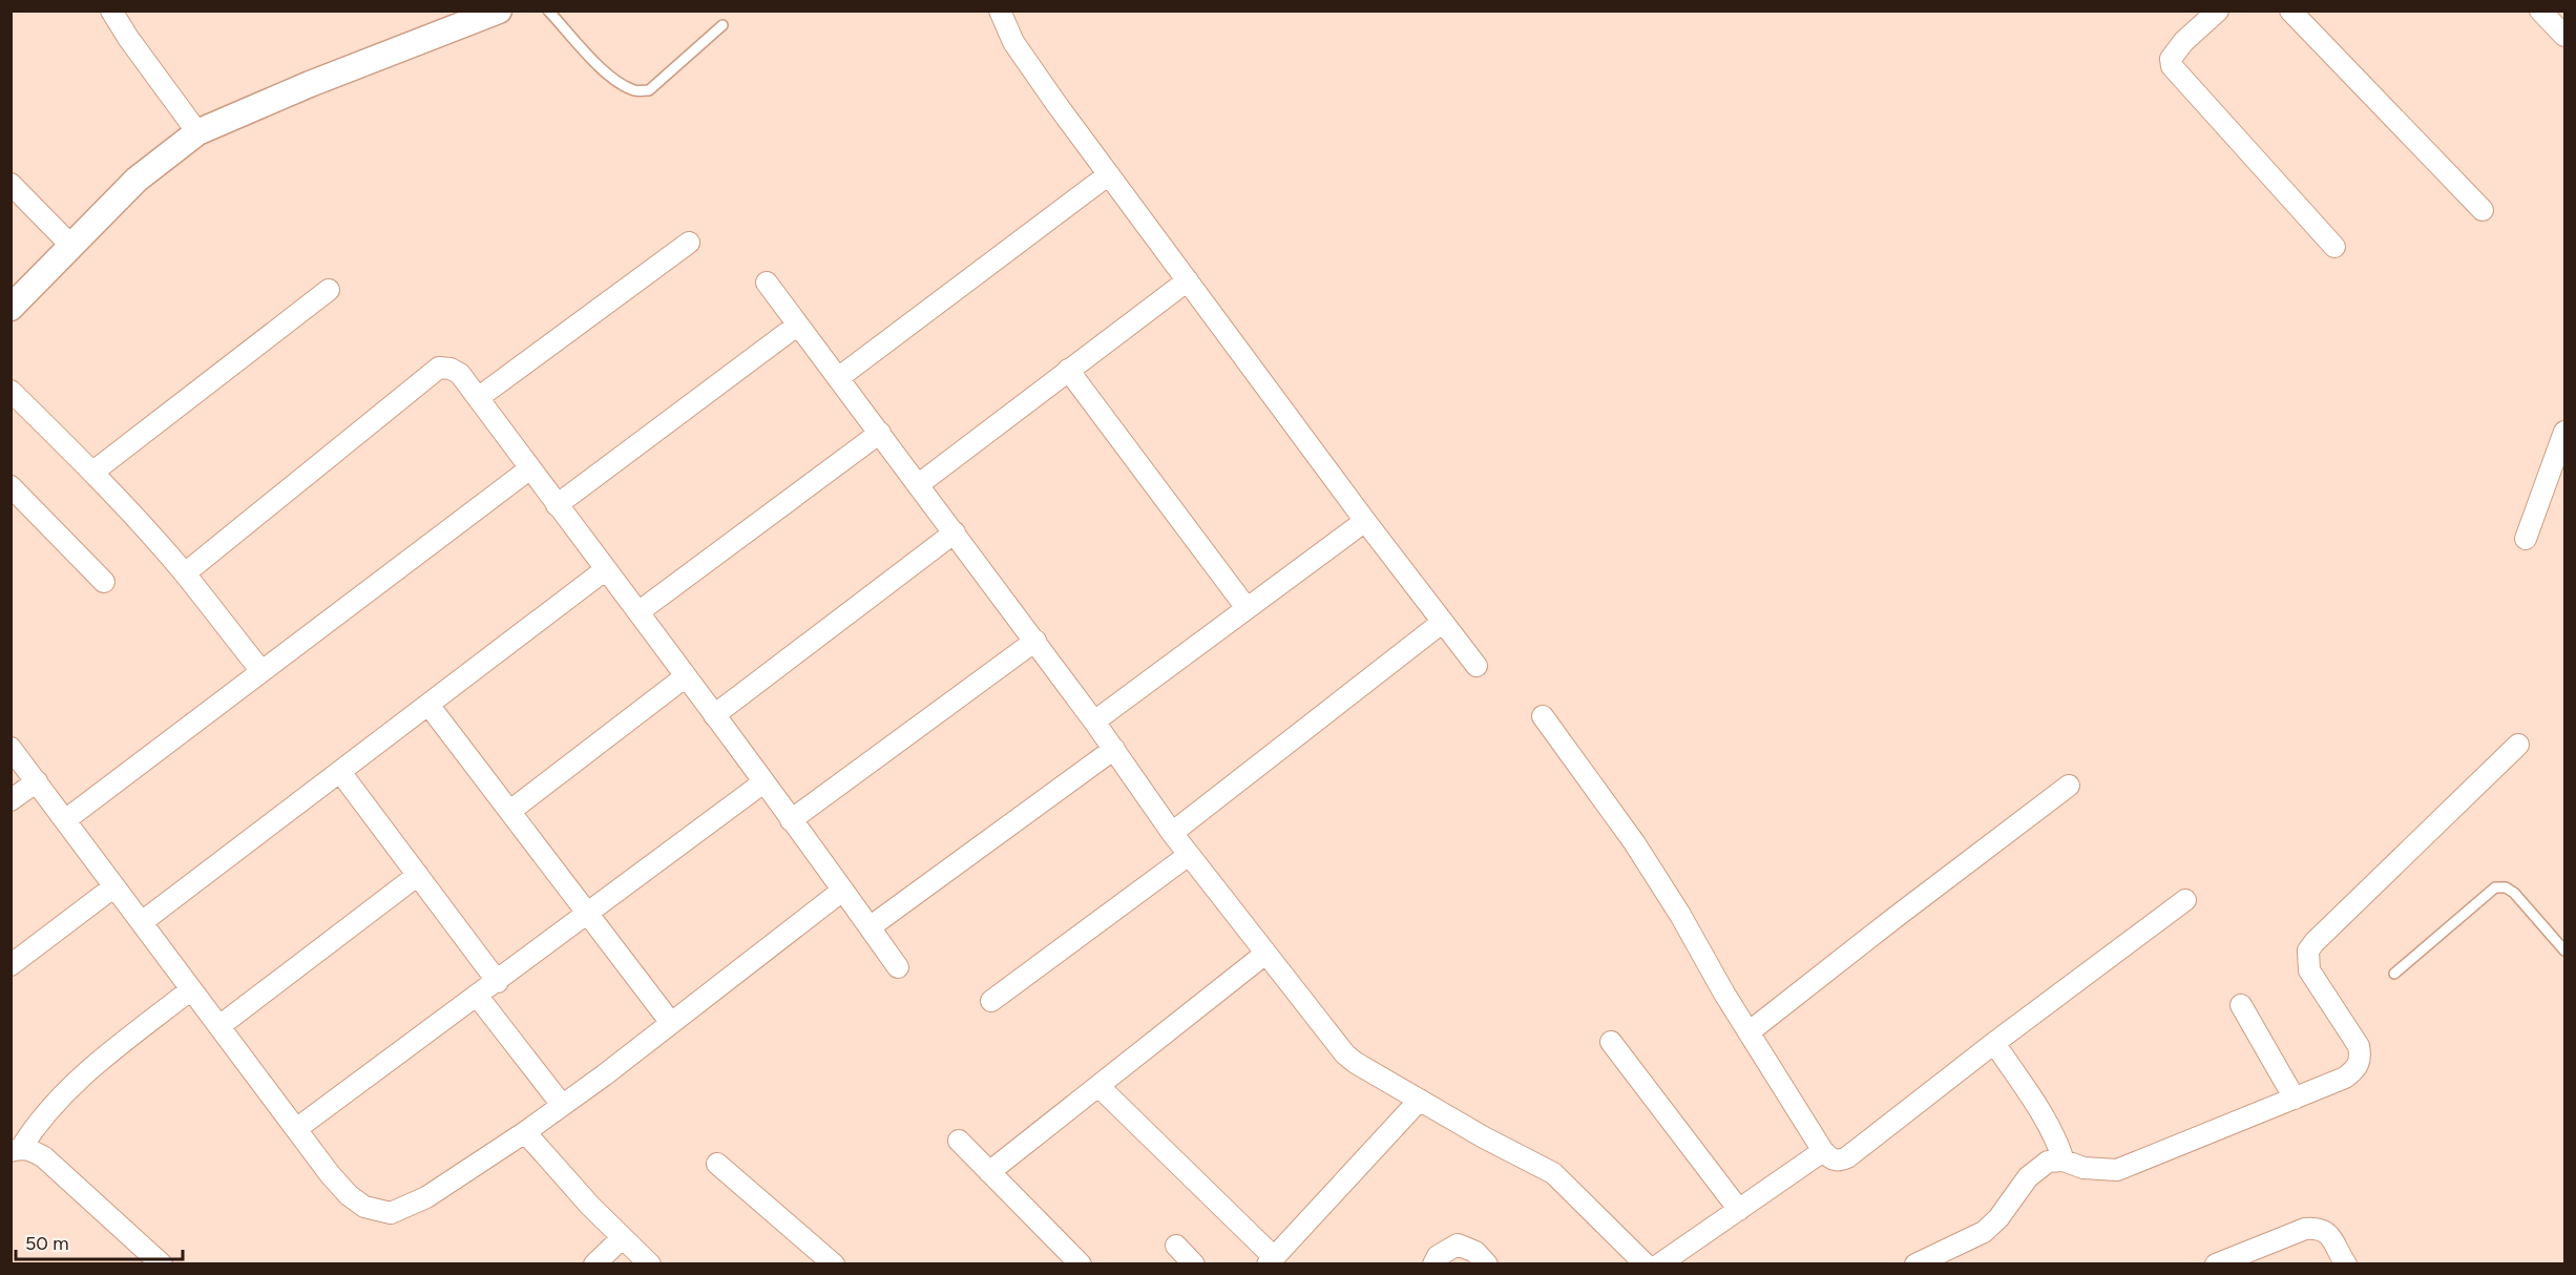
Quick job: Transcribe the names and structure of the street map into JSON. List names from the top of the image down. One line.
{"scale_bar":"50 m"}
